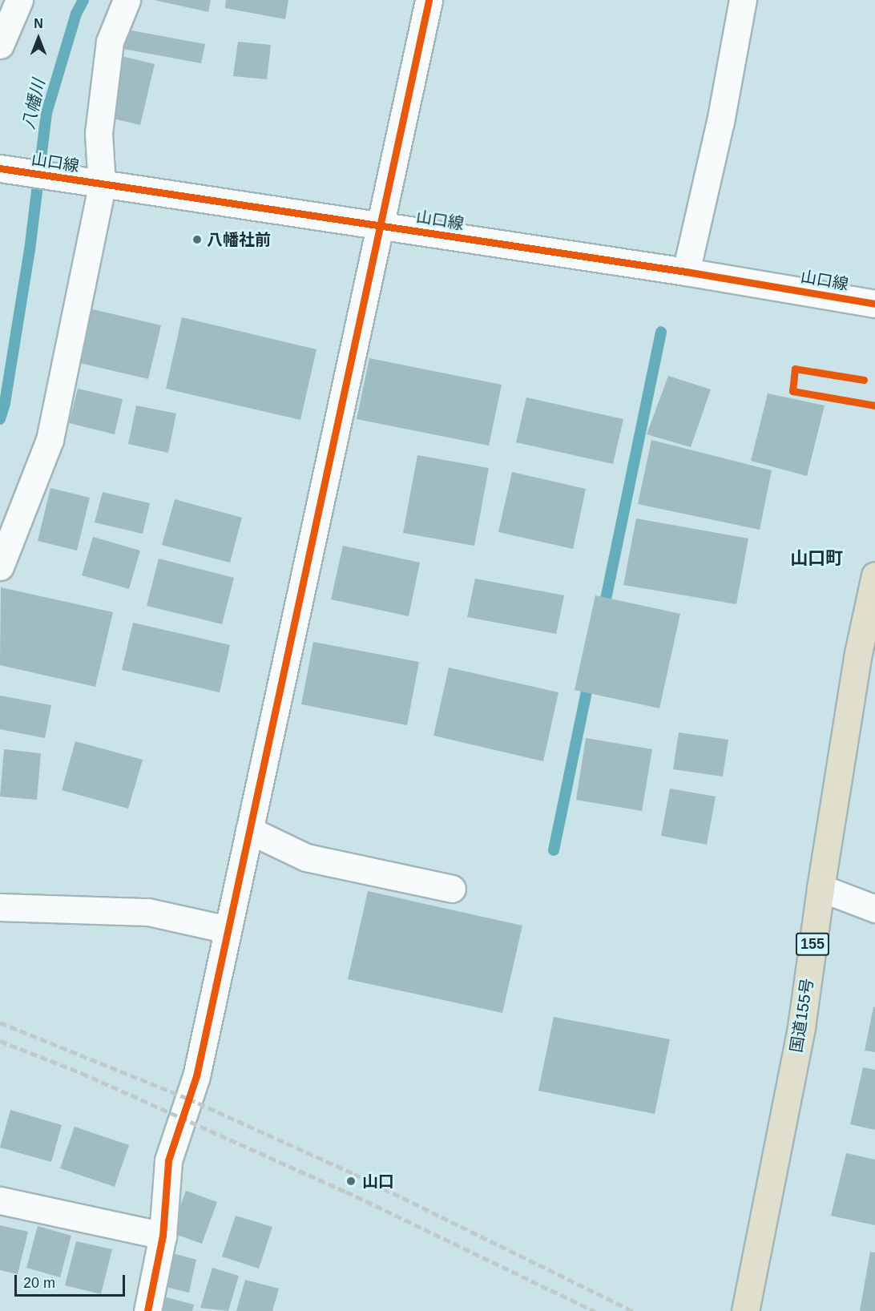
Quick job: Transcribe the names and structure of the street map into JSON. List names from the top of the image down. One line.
{"streets":{"highway":["155","国道155号"],"street":["山口線"]},"districts":["山口町"],"water":["八幡川"],"places":["八幡社前","山口"],"scale_bar":"20 m","north":"top"}
